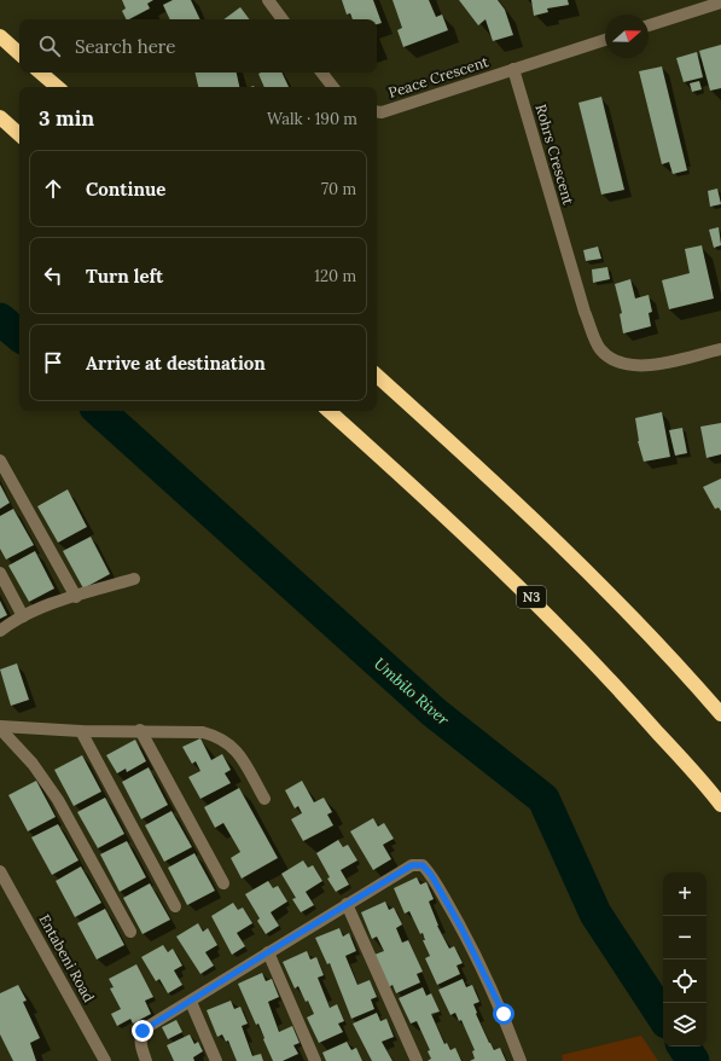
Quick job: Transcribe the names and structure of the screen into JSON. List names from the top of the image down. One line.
{"streets":{"highway":["N3"],"street":["Peace Crescent","Rohrs Crescent","Entabeni Road"]},"crossings":[["Peace Crescent","Rohrs Crescent"]],"water":["Umbilo River"],"north":"right","page":{"search":"Search here","heading":["3 min","Walk · 190 m"],"list":[["Continue","70 m"],["Turn left","120 m"],"Arrive at destination"],"map_buttons":["+","−"]}}
